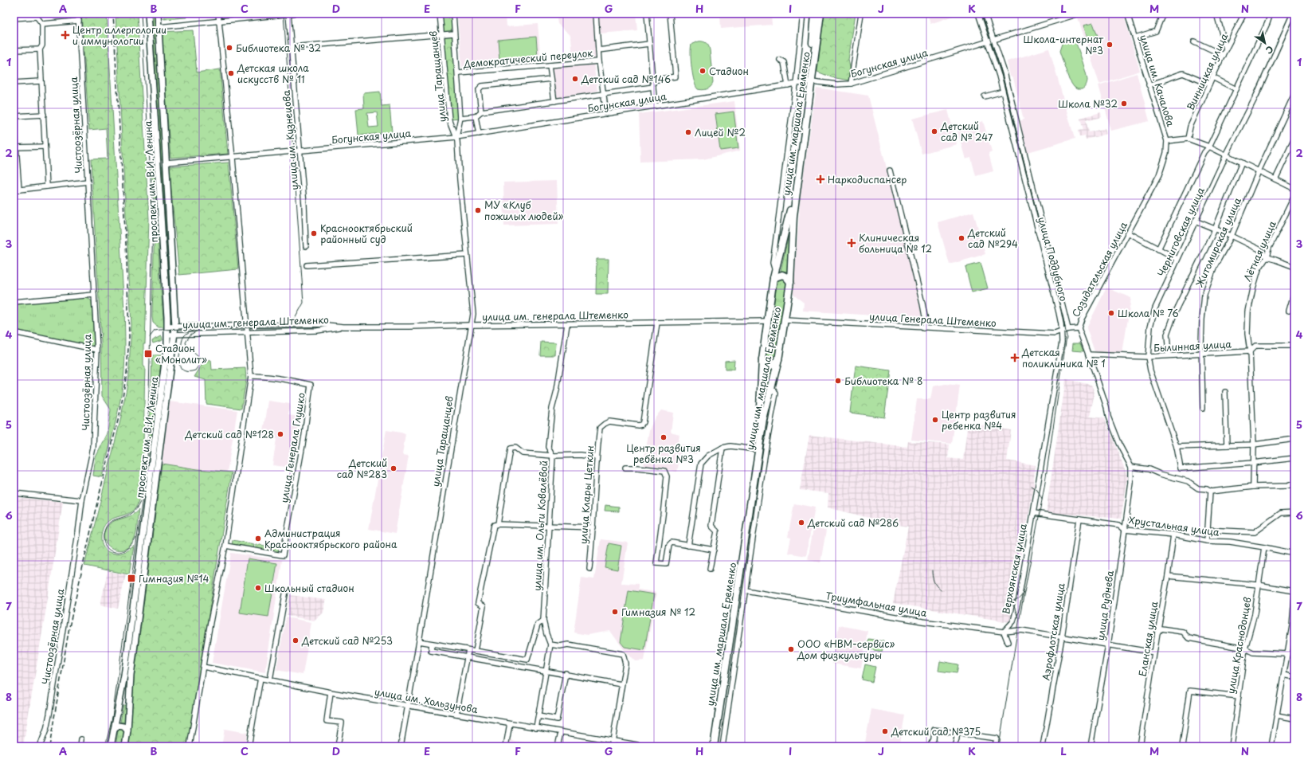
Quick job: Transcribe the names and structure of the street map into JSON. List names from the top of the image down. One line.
{"streets":{"highway":["улица им. маршала Еременко"],"main road":["проспект им. В.И. Ленина"],"street":["Демократический переулок","Богунская улица","Винницкая улица","улица Таращанцев","улица им. Качалова","Чистоозёрная улица","улица им. Кузнецова","Черниговская улица","Житомирская улица","Лётная улица","улица Поддубного","Созидательская улица","улица им. генерала Штеменко","улица Генерала Штеменко","Былинная улица","улица Генерала Глушко","улица Клары Цеткин","улица им. Ольги Ковалёвой","Хрустальная улица","Верхоянская улица","Триумфальная улица","улица Руднева","Аэрофлотская улица","Еланская улица","улица Краснодонцев","улица им. Хользунова"]},"crossings":[["Демократический переулок","улица Таращанцев"],["Богунская улица","улица Таращанцев"],["Богунская улица","улица им. маршала Еременко"],["Богунская улица","улица им. Кузнецова"],["Богунская улица","проспект им. В.И. Ленина"],["Богунская улица","улица Поддубного"],["улица Таращанцев","улица им. генерала Штеменко"],["улица Таращанцев","улица им. Хользунова"],["улица им. Качалова","Созидательская улица"],["улица им. маршала Еременко","улица им. генерала Штеменко"],["улица им. маршала Еременко","улица Генерала Штеменко"],["улица им. маршала Еременко","Триумфальная улица"],["проспект им. В.И. Ленина","улица им. генерала Штеменко"],["Черниговская улица","Былинная улица"],["Житомирская улица","Былинная улица"],["Лётная улица","Былинная улица"],["улица Поддубного","улица Генерала Штеменко"],["улица Поддубного","Хрустальная улица"],["улица Поддубного","Верхоянская улица"],["Созидательская улица","улица Генерала Штеменко"],["Созидательская улица","Былинная улица"],["Созидательская улица","улица Руднева"],["улица им. генерала Штеменко","улица Клары Цеткин"],["улица им. генерала Штеменко","улица им. Ольги Ковалёвой"],["улица им. Ольги Ковалёвой","улица им. Хользунова"],["Хрустальная улица","Верхоянская улица"],["Хрустальная улица","улица Руднева"],["Хрустальная улица","Аэрофлотская улица"],["Хрустальная улица","Еланская улица"],["Хрустальная улица","улица Краснодонцев"],["Верхоянская улица","Триумфальная улица"],["Триумфальная улица","улица Руднева"],["Триумфальная улица","Аэрофлотская улица"],["Триумфальная улица","Еланская улица"]],"places":{"health":["Центр аллергологии и иммунологии","Наркодиспансер","Клиническая больница № 12","Детская поликлиника № 1"],"other":["Школа-интернат №3","Библиотека № 32","Стадион","Детская школа искусств № 11","Детский сад №146","Школа №32","Детский сад № 247","Лицей №2","МУ «Клуб пожилых людей»","Краснооктябрьский районный суд","Детский сад №294","Школа № 76","Библиотека № 8","Центр развития ребенка №4","Детский сад №128","Центр развития ребёнка №3","Детский сад №283","Детский сад №286","Администрация Краснооктябрьского района","Школьный стадион","Гимназия № 12","Детский сад №253","ООО «НВМ-сервис» Дом физкультуры","Детский сад №375"],"transit":["Стадион «Монолит»","Гимназия №14"]},"north":"bottom right","grid":{"columns":["A","B","C","D","E","F","G","H","I","J","K","L","M","N"],"rows":["1","2","3","4","5","6","7","8"]}}
